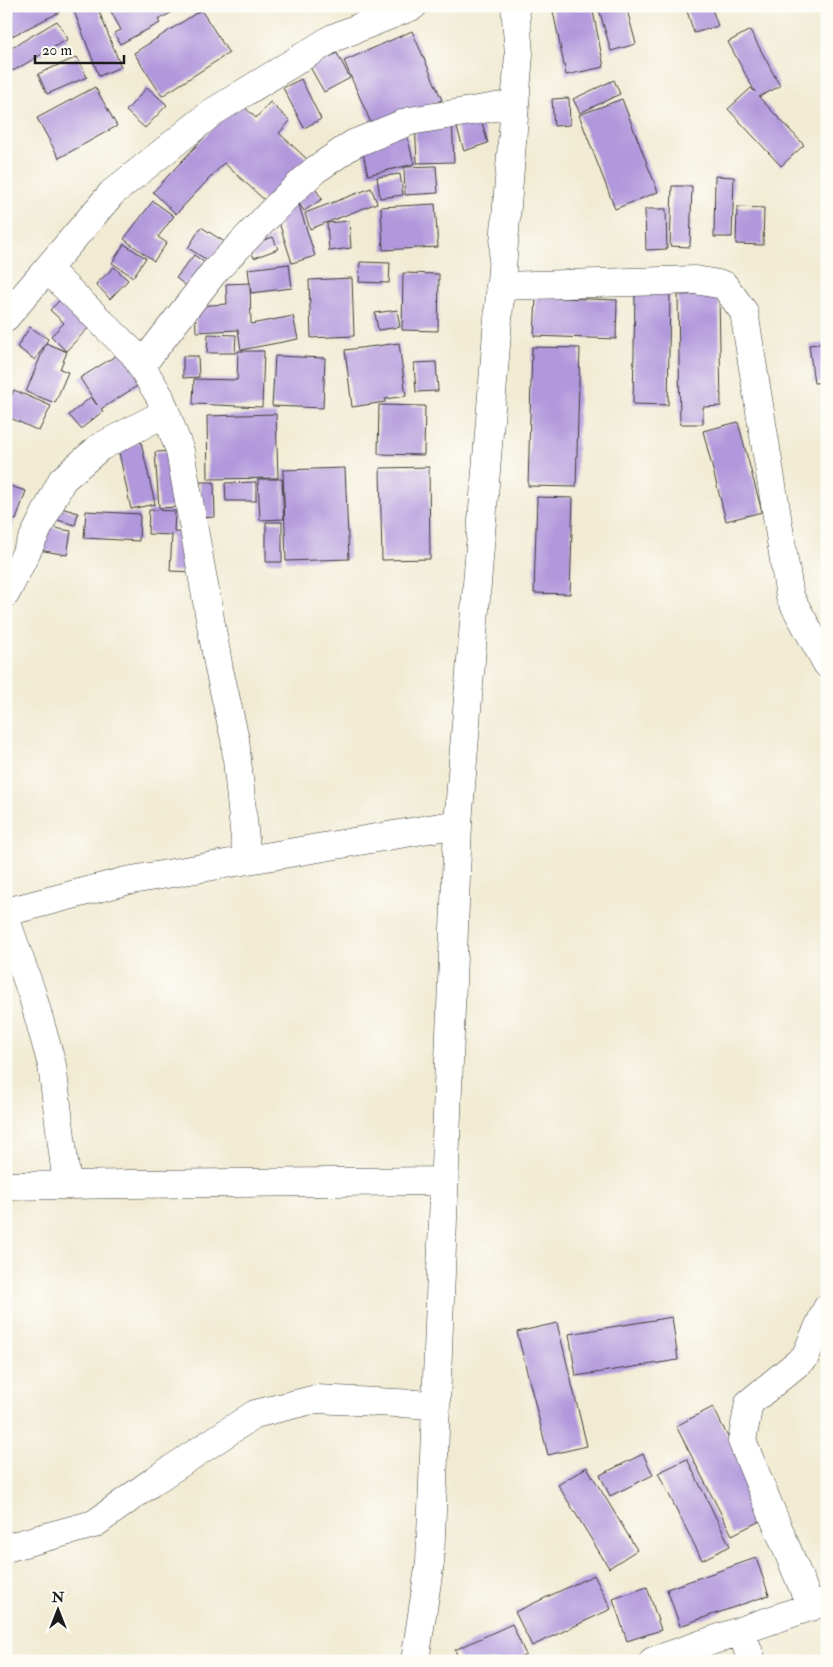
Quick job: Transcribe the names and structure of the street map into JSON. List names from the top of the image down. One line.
{"scale_bar":"20 m","north":"top"}
